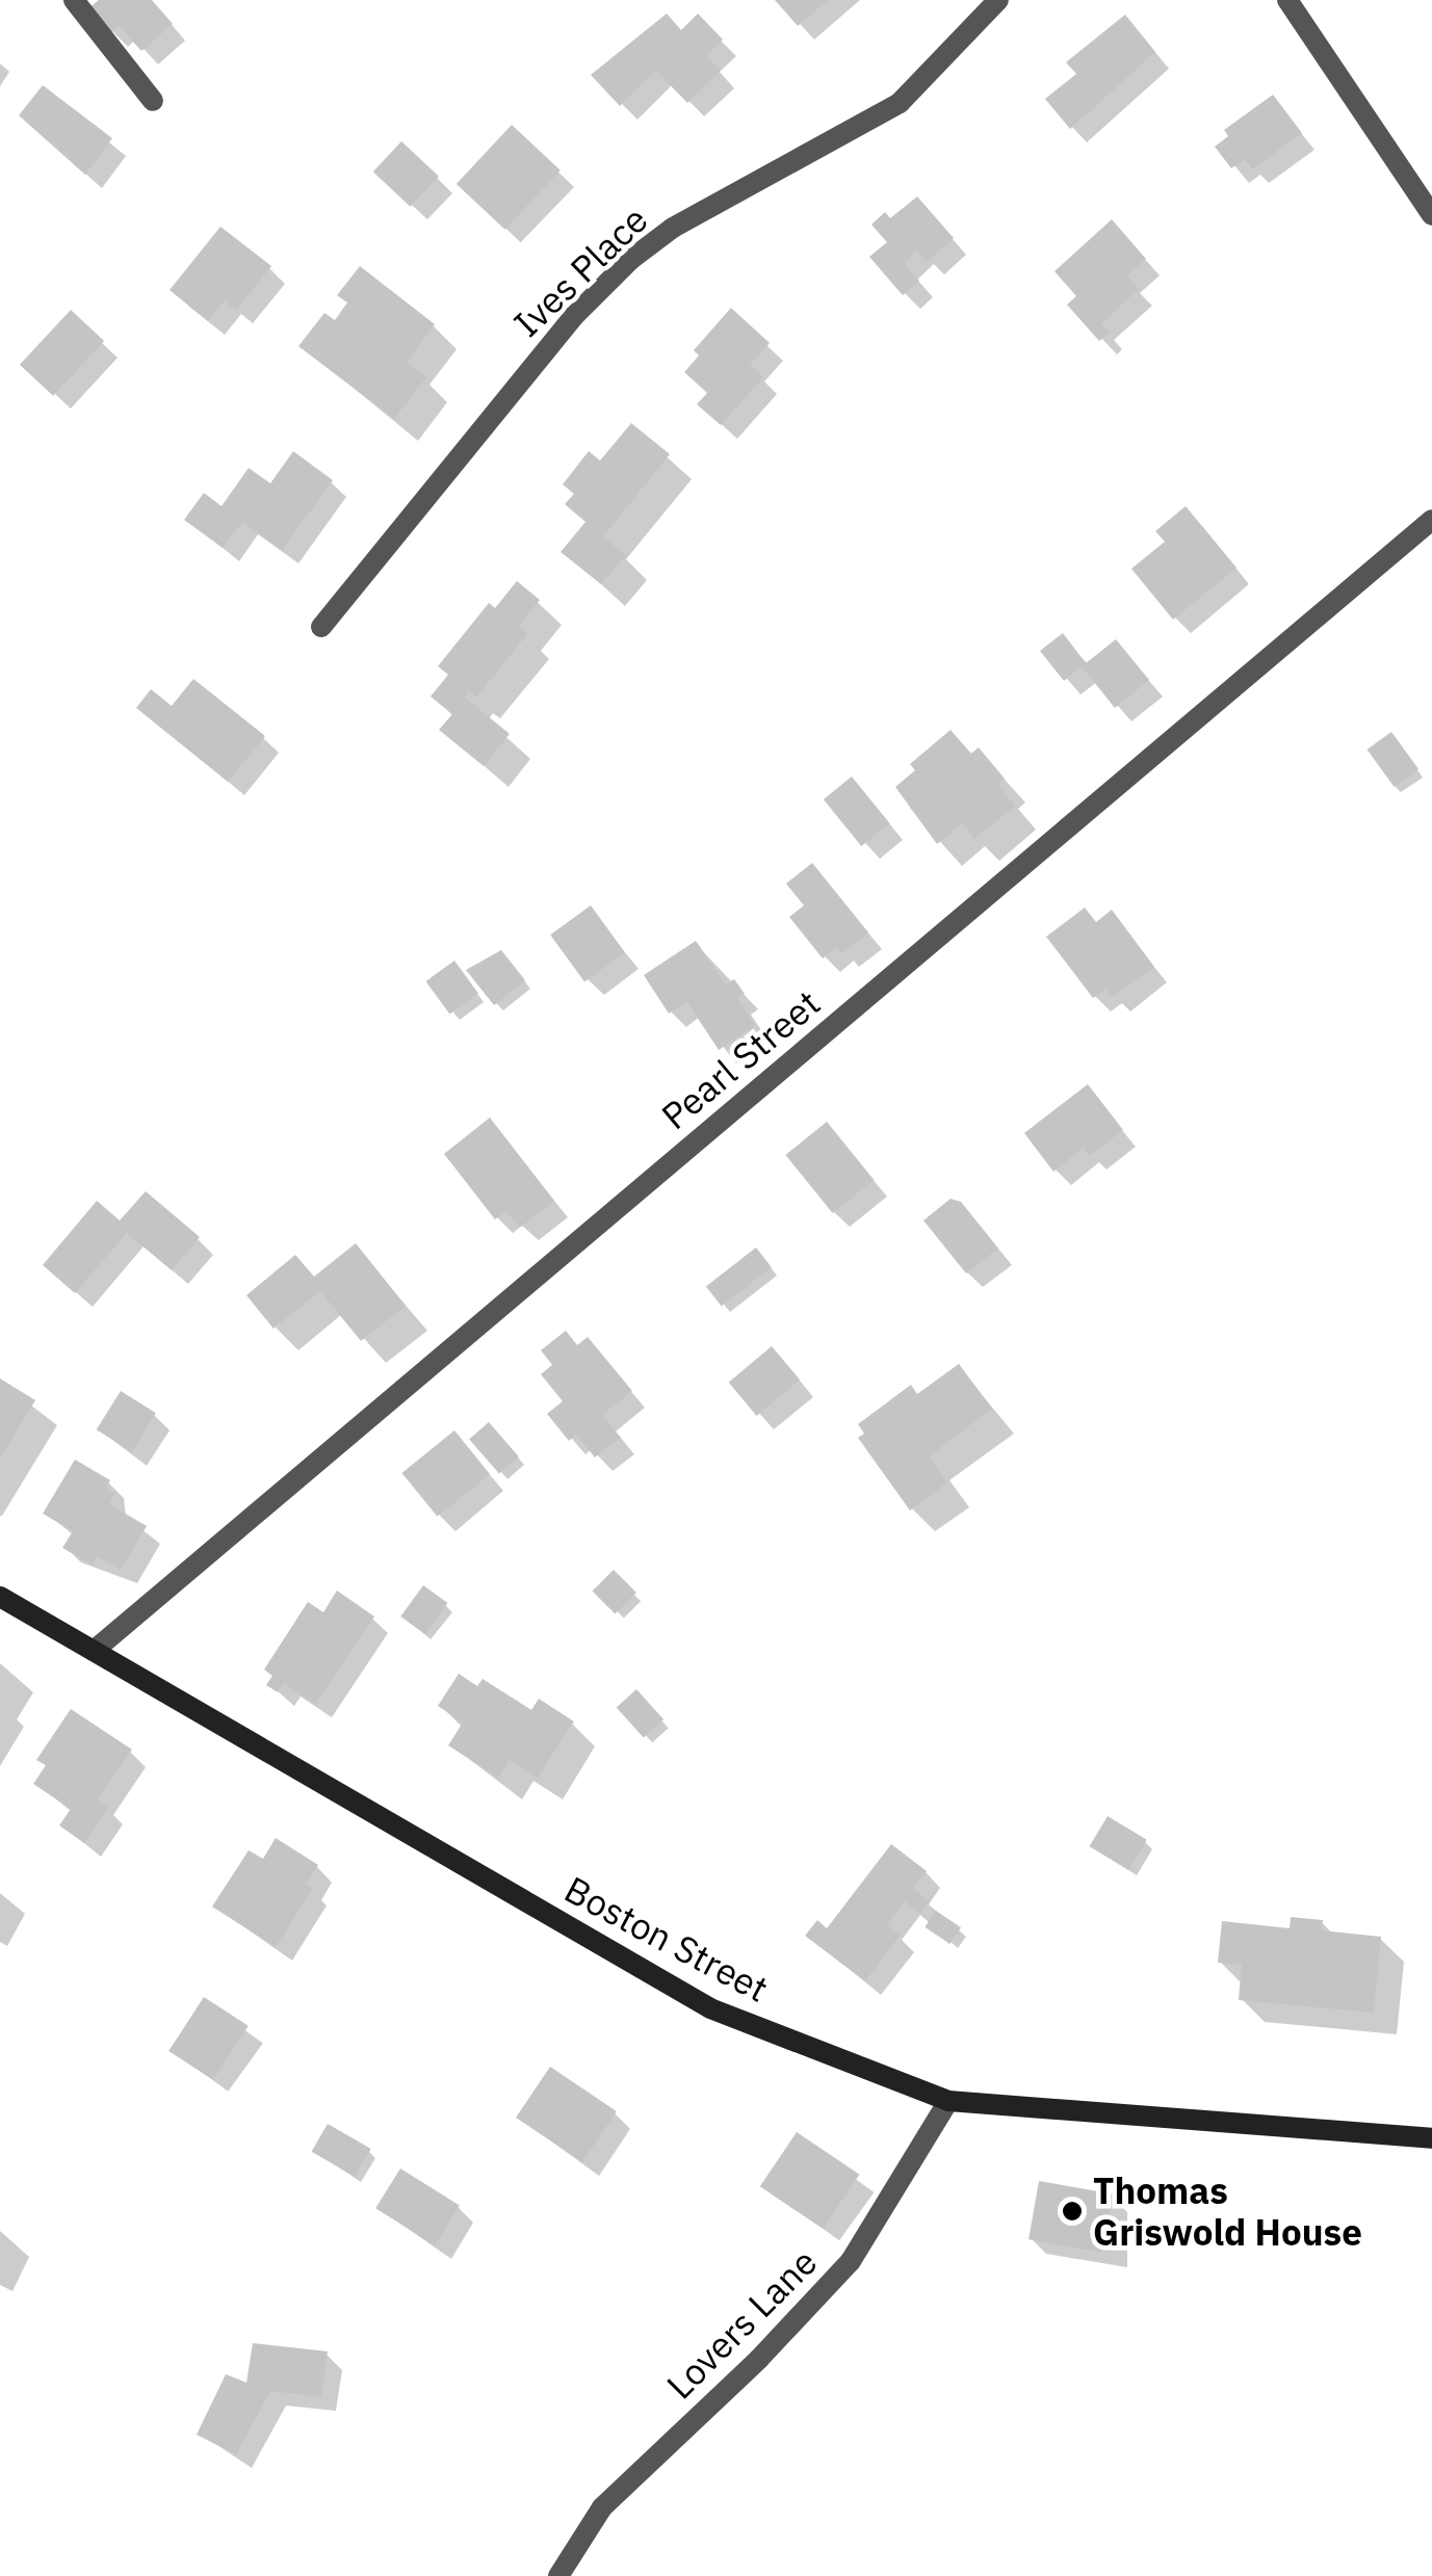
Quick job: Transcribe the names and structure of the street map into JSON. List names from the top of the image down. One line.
{"streets":{"main road":["Boston Street"],"street":["Ives Place","Pearl Street","Lovers Lane"]},"crossings":[["Pearl Street","Boston Street"],["Boston Street","Lovers Lane"]],"places":["Thomas Griswold House"]}
